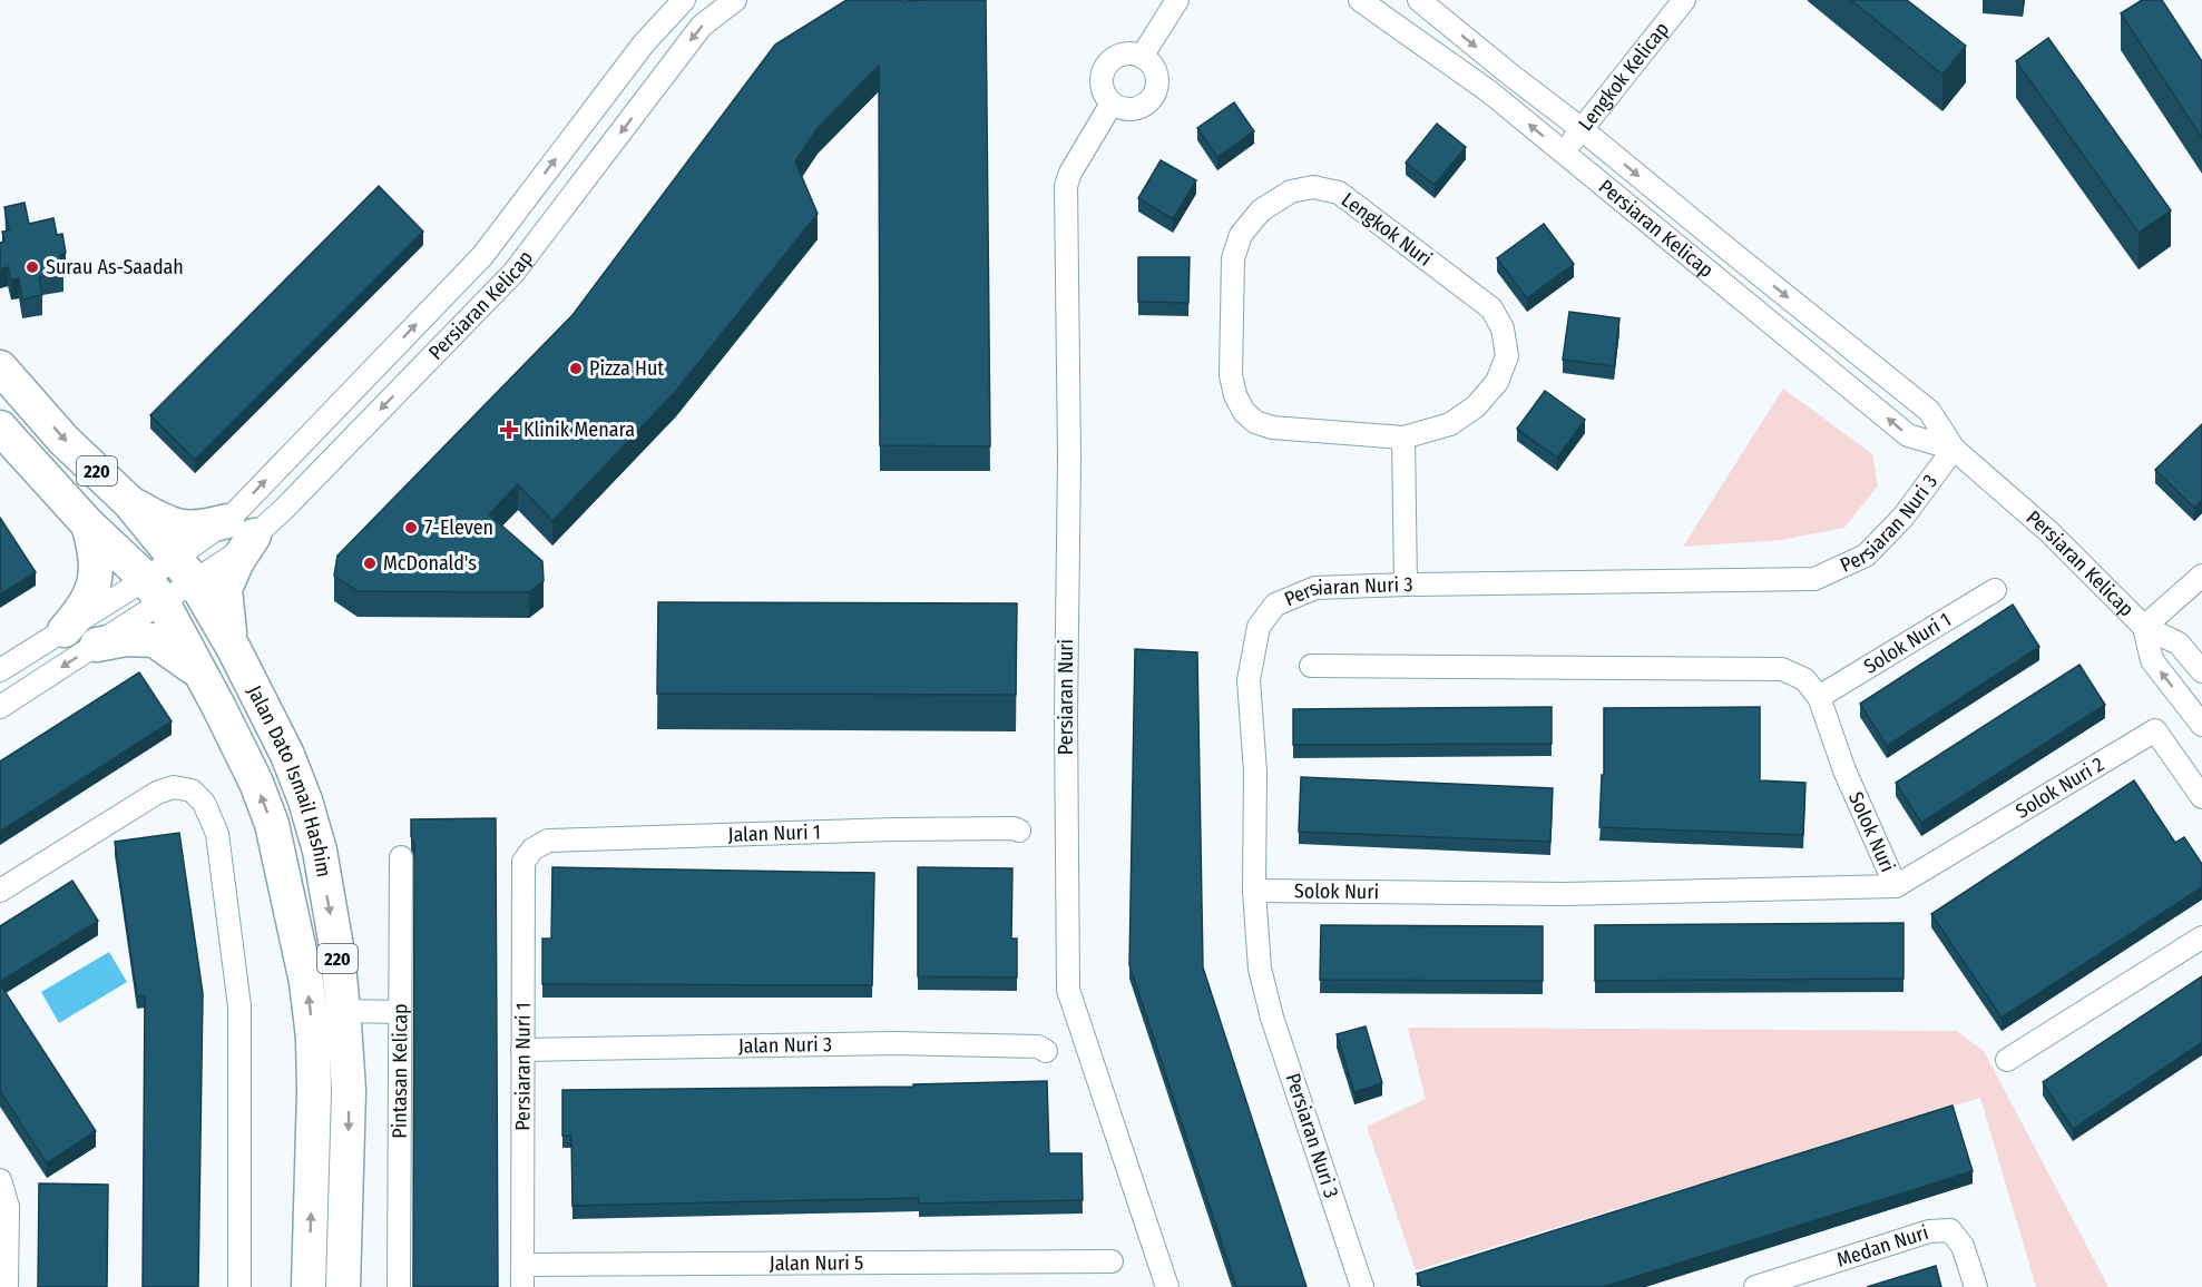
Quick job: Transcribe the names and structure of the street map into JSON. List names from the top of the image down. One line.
{"streets":{"main road":["220","Jalan Dato Ismail Hashim"],"street":["Lengkok Kelicap","Persiaran Kelicap","Lengkok Nuri","Persiaran Nuri 3","Solok Nuri 1","Persiaran Nuri","Solok Nuri 2","Solok Nuri","Jalan Nuri 1","Jalan Nuri 3","Persiaran Nuri 1","Pintasan Kelicap","Medan Nuri","Jalan Nuri 5"]},"crossings":[["Lengkok Kelicap","Persiaran Kelicap"],["Persiaran Kelicap","Persiaran Nuri 3"],["Persiaran Kelicap","Jalan Dato Ismail Hashim"],["Persiaran Nuri 3","Solok Nuri"],["Solok Nuri 1","Solok Nuri"],["Solok Nuri 2","Solok Nuri"],["Jalan Nuri 1","Persiaran Nuri 1"],["Jalan Nuri 3","Persiaran Nuri 1"],["Persiaran Nuri 1","Jalan Nuri 5"]],"places":{"other":["Surau As-Saadah","Pizza Hut","7-Eleven","McDonald's"],"health":["Klinik Menara"]}}
